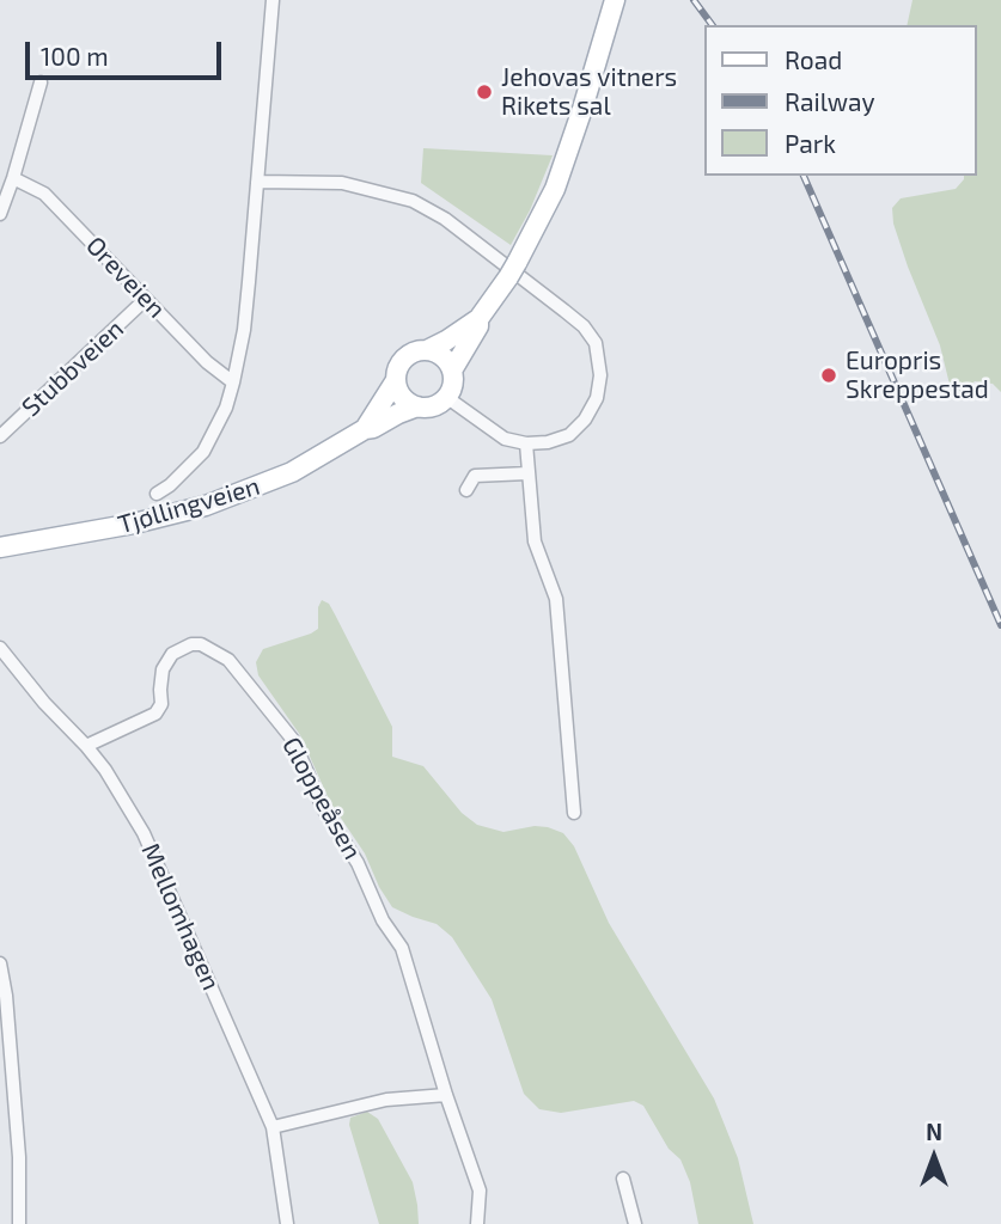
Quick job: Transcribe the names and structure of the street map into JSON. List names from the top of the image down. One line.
{"streets":{"main road":["Tjøllingveien"],"street":["Oreveien","Stubbveien","Gloppeåsen","Mellomhagen"]},"crossings":[["Oreveien","Stubbveien"],["Gloppeåsen","Mellomhagen"]],"places":["Jehovas vitners Rikets sal","Europris Skreppestad"],"legend":["Road","Railway","Park"],"scale_bar":"100 m","north":"top"}
